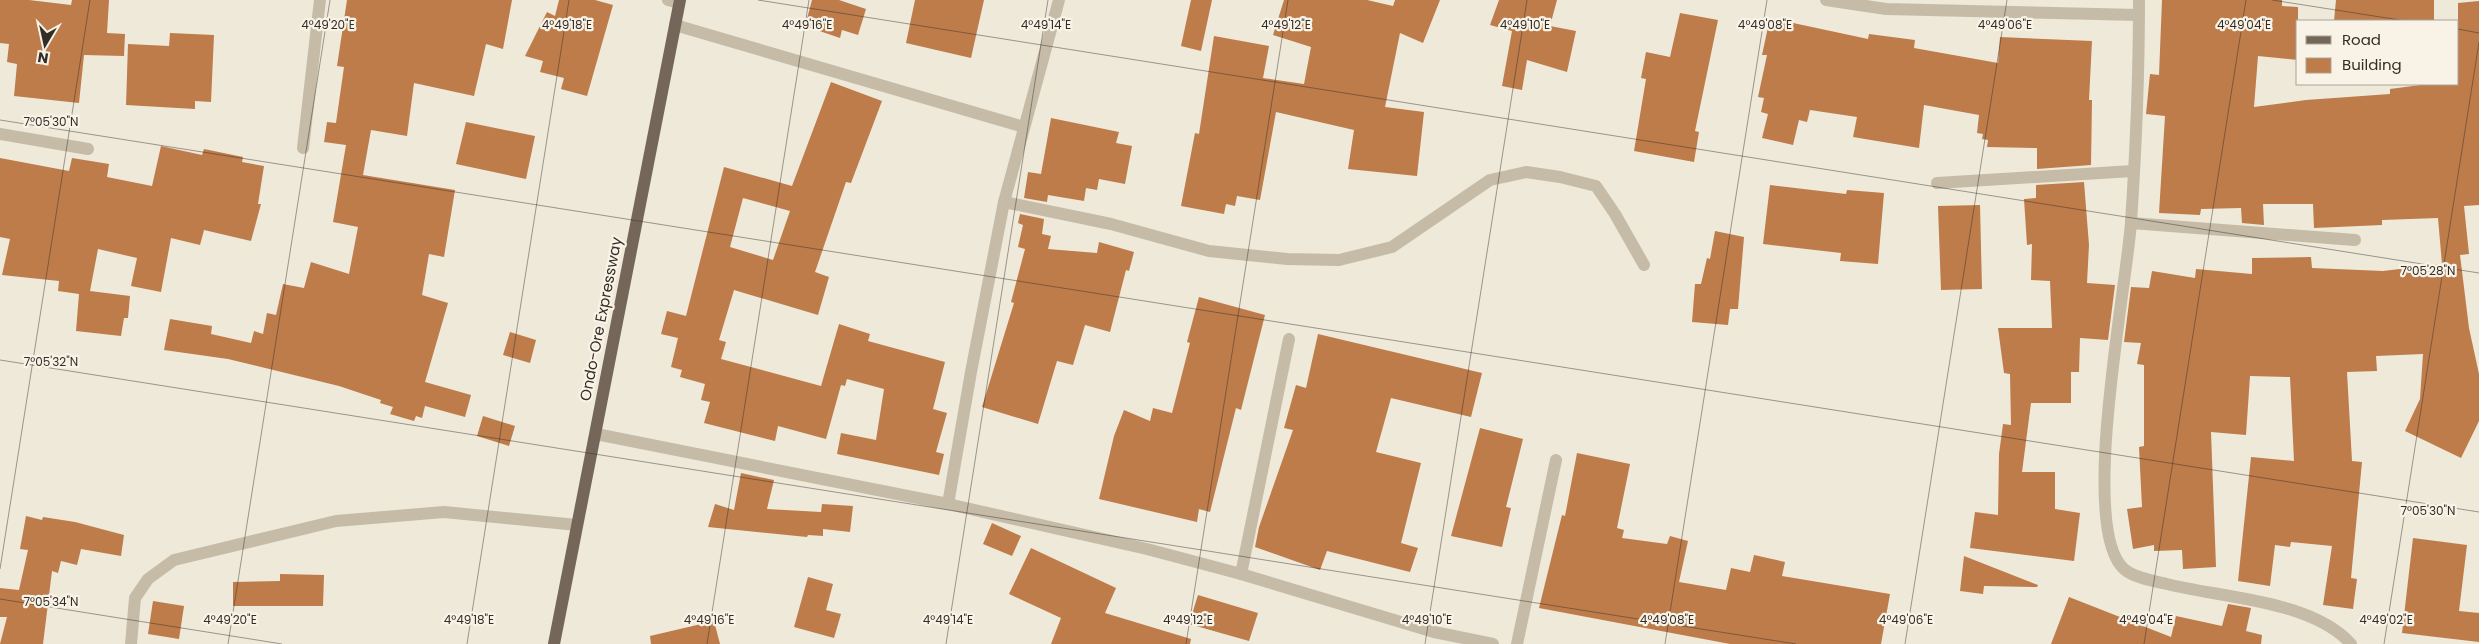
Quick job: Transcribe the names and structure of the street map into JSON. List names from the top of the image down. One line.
{"streets":{"main road":["Ondo-Ore Expressway"]},"legend":["Road","Building"],"north":"bottom","coordinates":["4°49'20\"E","4°49'18\"E","4°49'16\"E","4°49'14\"E","4°49'12\"E","4°49'10\"E","4°49'08\"E","4°49'06\"E","4°49'04\"E","7°05'30\"N","7°05'28\"N","7°05'32\"N","7°05'34\"N","4°49'02\"E"]}
